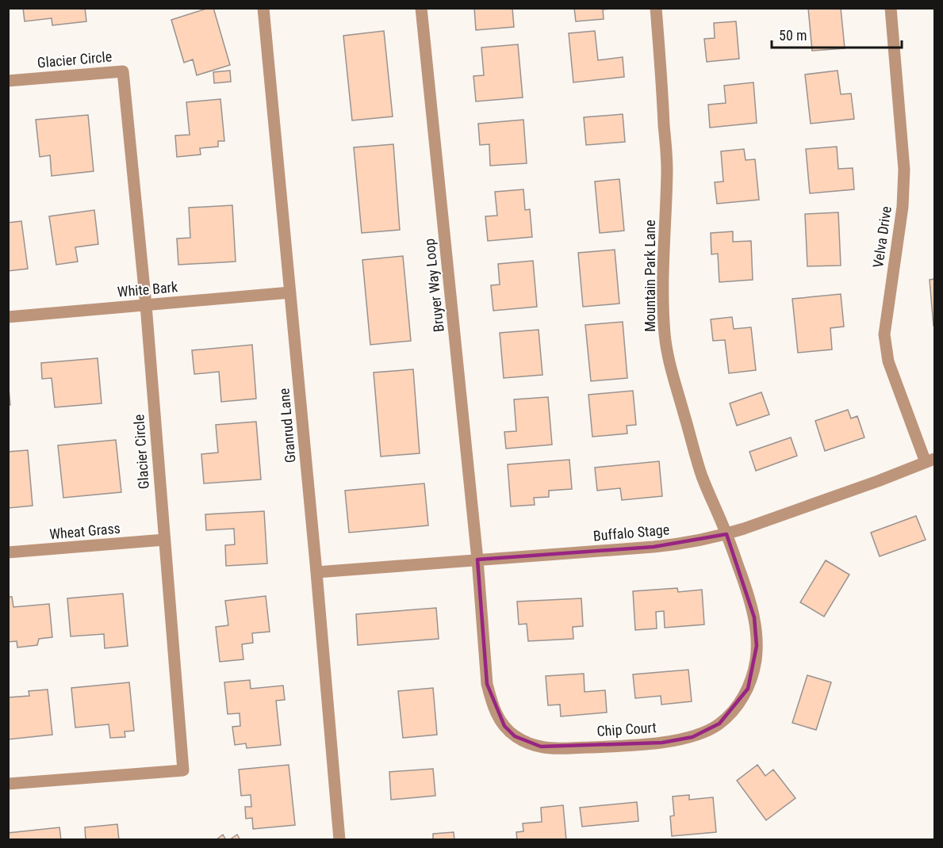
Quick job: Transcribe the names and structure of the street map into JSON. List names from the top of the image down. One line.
{"streets":{"street":["Glacier Circle","Velva Drive","Mountain Park Lane","Bruyer Way Loop","White Bark","Granrud Lane","Wheat Grass","Buffalo Stage","Chip Court"]},"crossings":[["Glacier Circle","White Bark"],["Glacier Circle","Wheat Grass"],["Velva Drive","Buffalo Stage"],["Mountain Park Lane","Buffalo Stage"],["Mountain Park Lane","Chip Court"],["Bruyer Way Loop","Buffalo Stage"],["Bruyer Way Loop","Chip Court"],["White Bark","Granrud Lane"],["Granrud Lane","Buffalo Stage"],["Buffalo Stage","Chip Court"]],"scale_bar":"50 m"}
